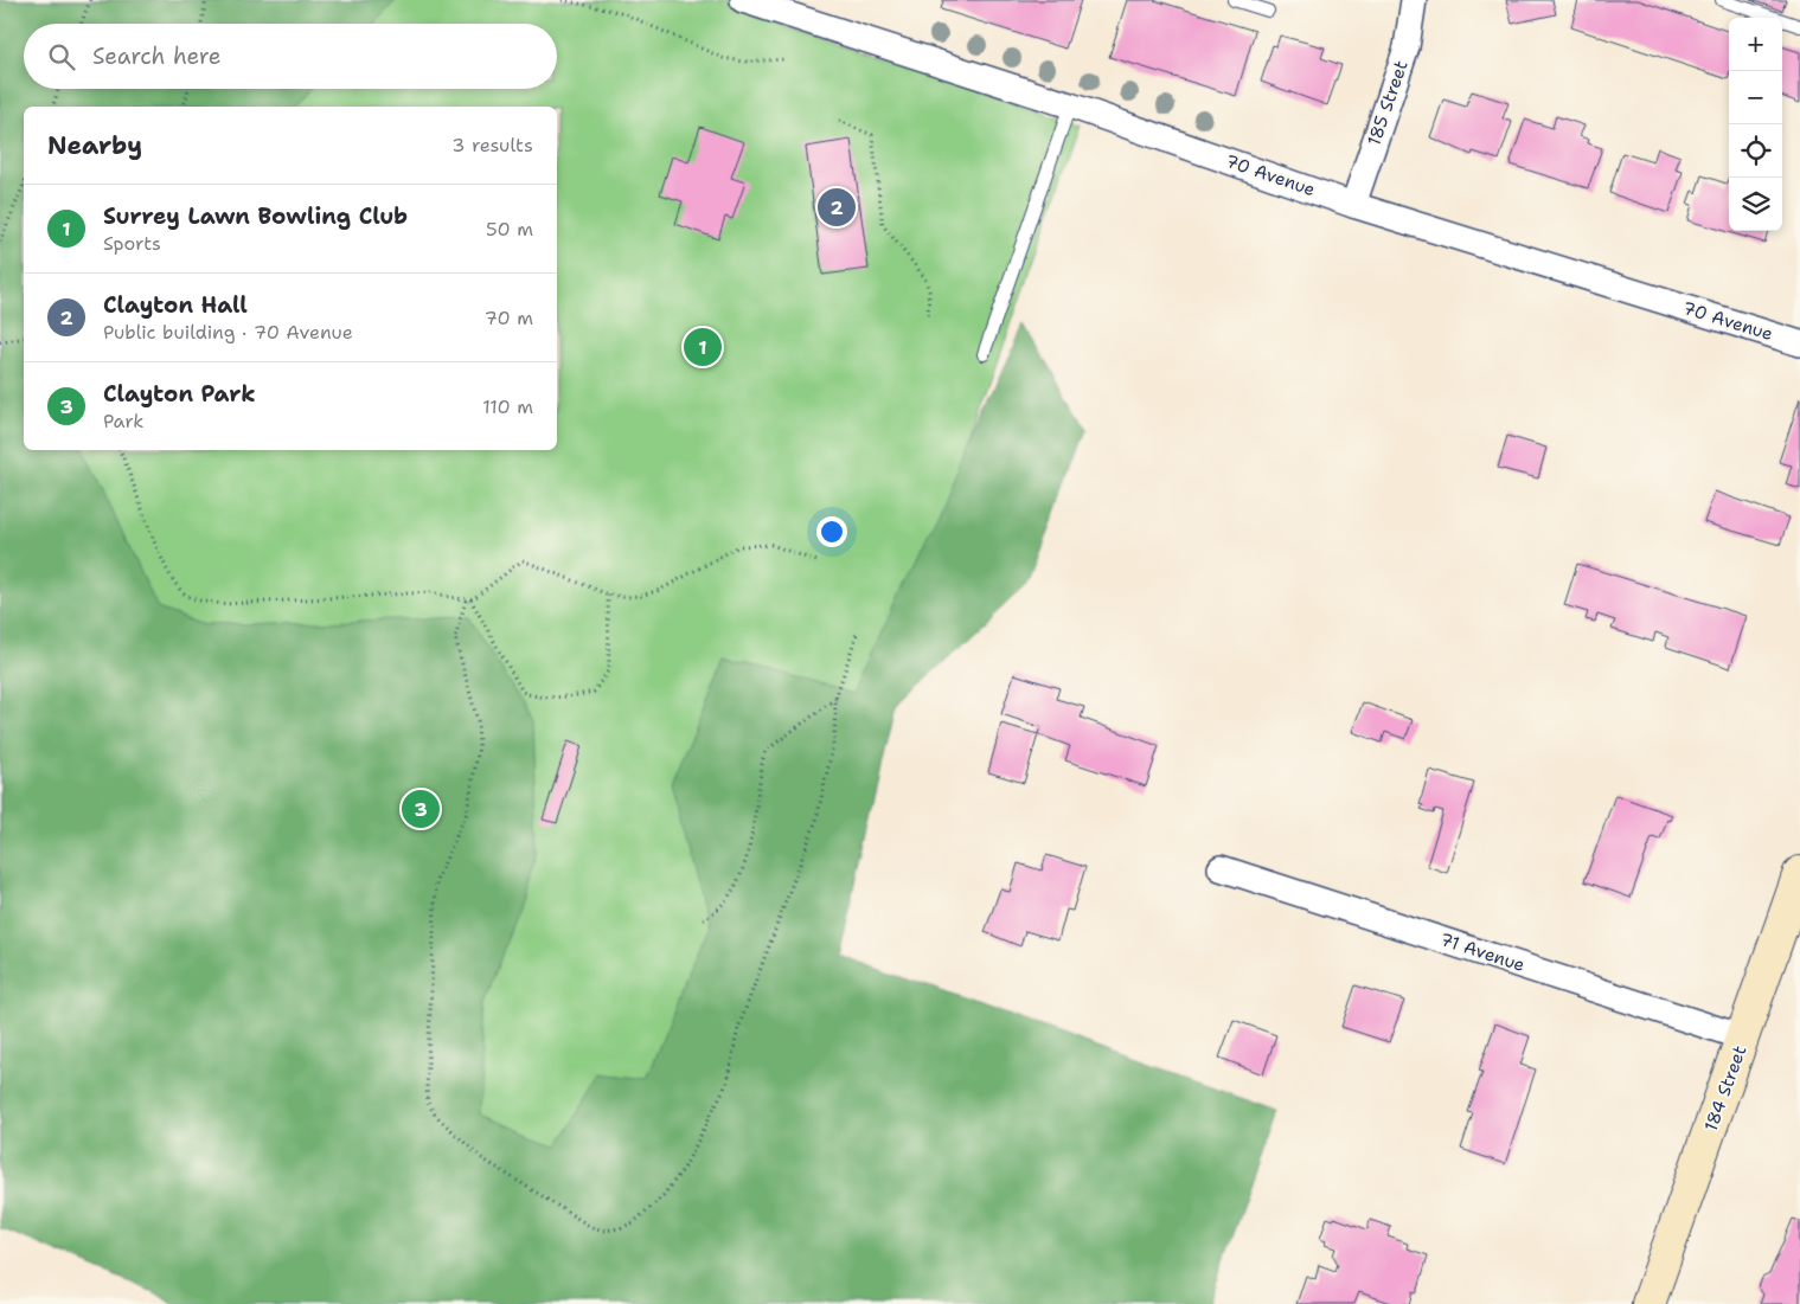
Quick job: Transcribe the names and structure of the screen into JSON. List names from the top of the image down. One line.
{"streets":{"main road":["184 Street"],"street":["185 Street","70 Avenue","71 Avenue"]},"crossings":[["185 Street","70 Avenue"],["71 Avenue","184 Street"]],"page":{"map_buttons":["+","−"],"search":"Search here","heading":["Nearby","3 results"],"list":[{"mark":"1","name":"Surrey Lawn Bowling Club","note":"Sports","value":"50 m"},{"mark":"2","name":"Clayton Hall","note":"Public building · 70 Avenue","value":"70 m"},{"mark":"3","name":"Clayton Park","note":"Park","value":"110 m"}],"pins":["2","1","3"]}}
